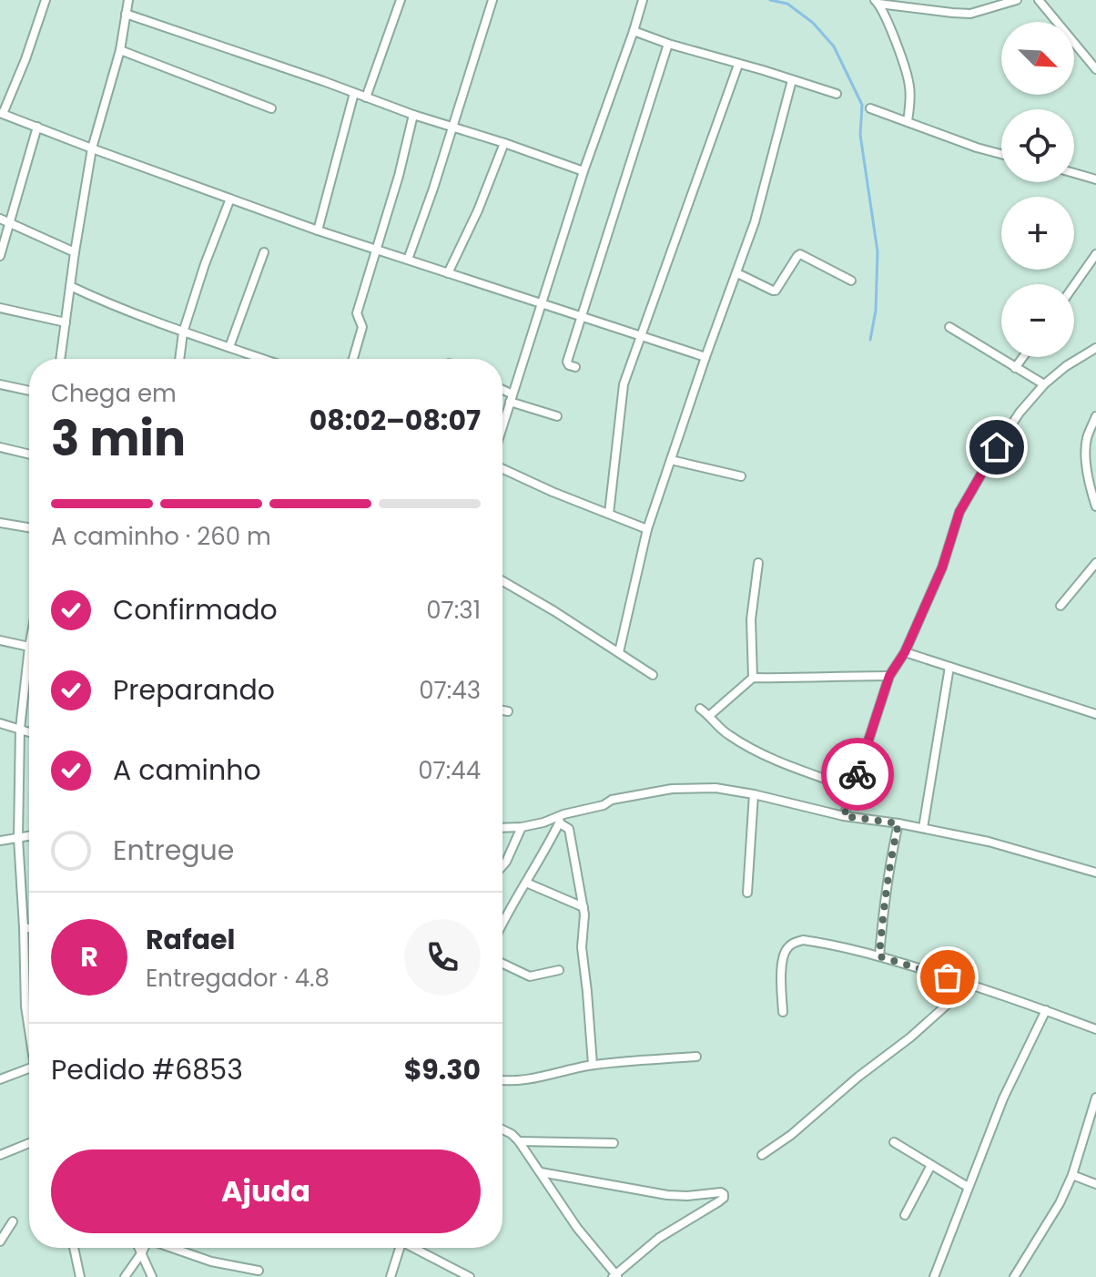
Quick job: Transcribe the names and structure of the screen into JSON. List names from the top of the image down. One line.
{"north":"bottom right","page":{"map_buttons":["+","−"],"heading":["3 min","Chega em","08:02–08:07"],"panel":["Rafael","Entregador · 4.8","Pedido #6853","$9.30"],"bar":"A caminho · 260 m","list":[["Confirmado","07:31"],["Preparando","07:43"],["A caminho","07:44"],"Entregue"],"round":"R","buttons":"Ajuda"}}
